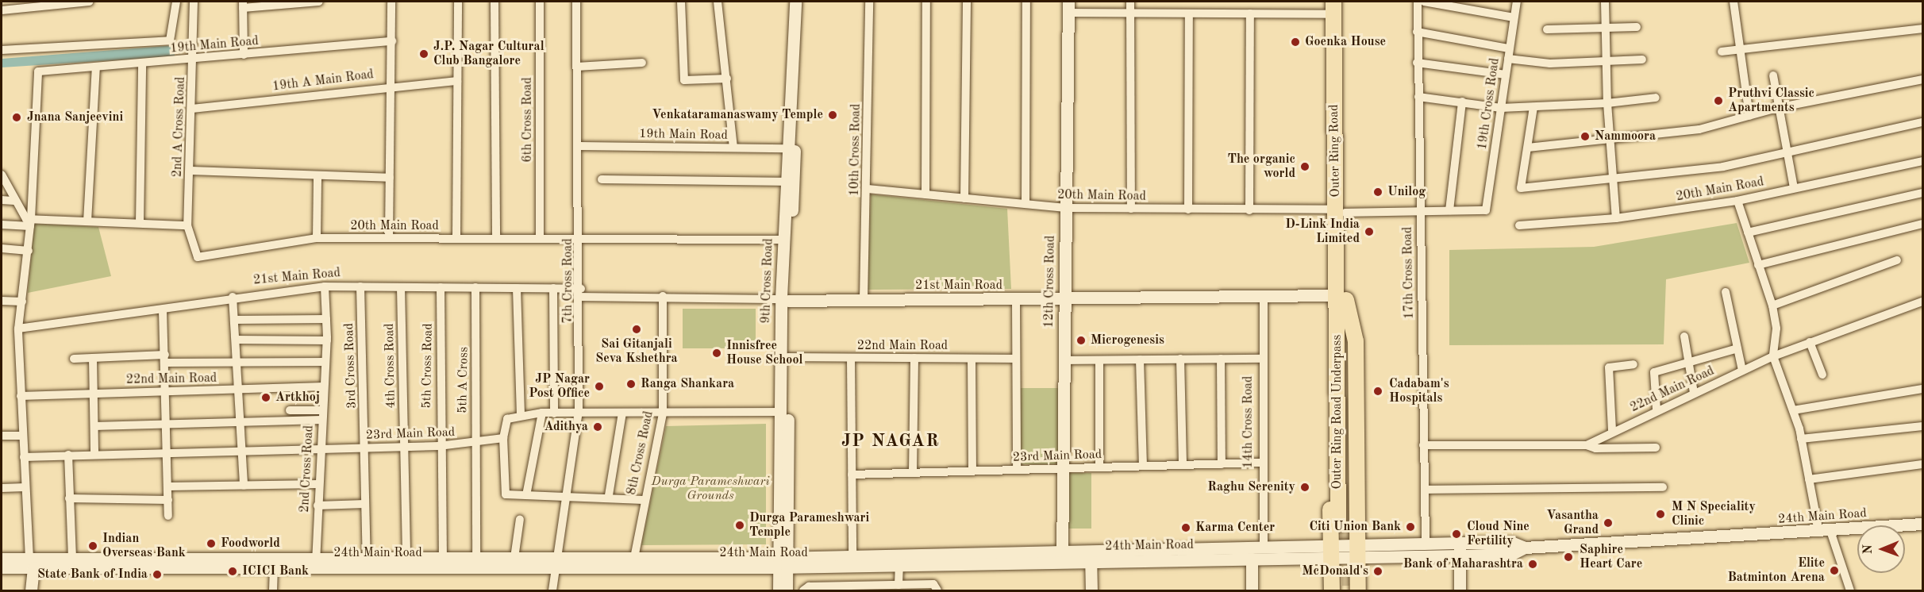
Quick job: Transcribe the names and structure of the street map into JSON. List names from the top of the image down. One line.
{"streets":{"highway":["Outer Ring Road","Outer Ring Road Underpass"],"main road":["21st Main Road","9th Cross Road","12th Cross Road","24th Main Road"],"street":["19th Main Road","19th A Main Road","19th Cross Road","6th Cross Road","2nd A Cross Road","10th Cross Road","20th Main Road","17th Cross Road","7th Cross Road","22nd Main Road","3rd Cross Road","4th Cross Road","5th Cross Road","5th A Cross","14th Cross Road","23rd Main Road","8th Cross Road","2nd Cross Road"]},"crossings":[["19th Main Road","2nd A Cross Road"],["19th Main Road","7th Cross Road"],["19th Main Road","9th Cross Road"],["19th A Main Road","2nd A Cross Road"],["19th Cross Road","20th Main Road"],["6th Cross Road","20th Main Road"],["2nd A Cross Road","20th Main Road"],["10th Cross Road","20th Main Road"],["10th Cross Road","21st Main Road"],["Outer Ring Road","20th Main Road"],["Outer Ring Road","21st Main Road"],["Outer Ring Road","Outer Ring Road Underpass"],["20th Main Road","17th Cross Road"],["20th Main Road","7th Cross Road"],["20th Main Road","9th Cross Road"],["20th Main Road","12th Cross Road"],["17th Cross Road","24th Main Road"],["21st Main Road","7th Cross Road"],["21st Main Road","9th Cross Road"],["21st Main Road","12th Cross Road"],["21st Main Road","3rd Cross Road"],["21st Main Road","4th Cross Road"],["21st Main Road","5th Cross Road"],["21st Main Road","5th A Cross"],["21st Main Road","Outer Ring Road Underpass"],["21st Main Road","14th Cross Road"],["21st Main Road","8th Cross Road"],["21st Main Road","2nd Cross Road"],["7th Cross Road","24th Main Road"],["9th Cross Road","22nd Main Road"],["9th Cross Road","24th Main Road"],["12th Cross Road","23rd Main Road"],["12th Cross Road","24th Main Road"],["22nd Main Road","2nd Cross Road"],["3rd Cross Road","23rd Main Road"],["3rd Cross Road","24th Main Road"],["4th Cross Road","23rd Main Road"],["4th Cross Road","24th Main Road"],["5th Cross Road","23rd Main Road"],["5th Cross Road","24th Main Road"],["5th A Cross","23rd Main Road"],["5th A Cross","24th Main Road"],["14th Cross Road","23rd Main Road"],["14th Cross Road","24th Main Road"],["23rd Main Road","2nd Cross Road"],["8th Cross Road","24th Main Road"],["2nd Cross Road","24th Main Road"]],"districts":["JP NAGAR"],"parks":["Durga Parameshwari Grounds"],"places":["Goenka House","J.P. Nagar Cultural Club Bangalore","Pruthvi Classic Apartments","Venkataramanaswamy Temple","Jnana Sanjeevini","Nammoora","The organic world","Unilog","D-Link India Limited","Sai Gitanjali Seva Kshethra","Microgenesis","Innisfree House School","Ranga Shankara","JP Nagar Post Office","Cadabam's Hospitals","Artkhoj","Adithya","Raghu Serenity","M N Speciality Clinic","Vasantha Grand","Durga Parameshwari Temple","Citi Union Bank","Karma Center","Cloud Nine Fertility","Foodworld","Indian Overseas Bank","Saphire Heart Care","Bank of Maharashtra","Elite Batminton Arena","ICICI Bank","McDonald's","State Bank of India"],"north":"left"}
